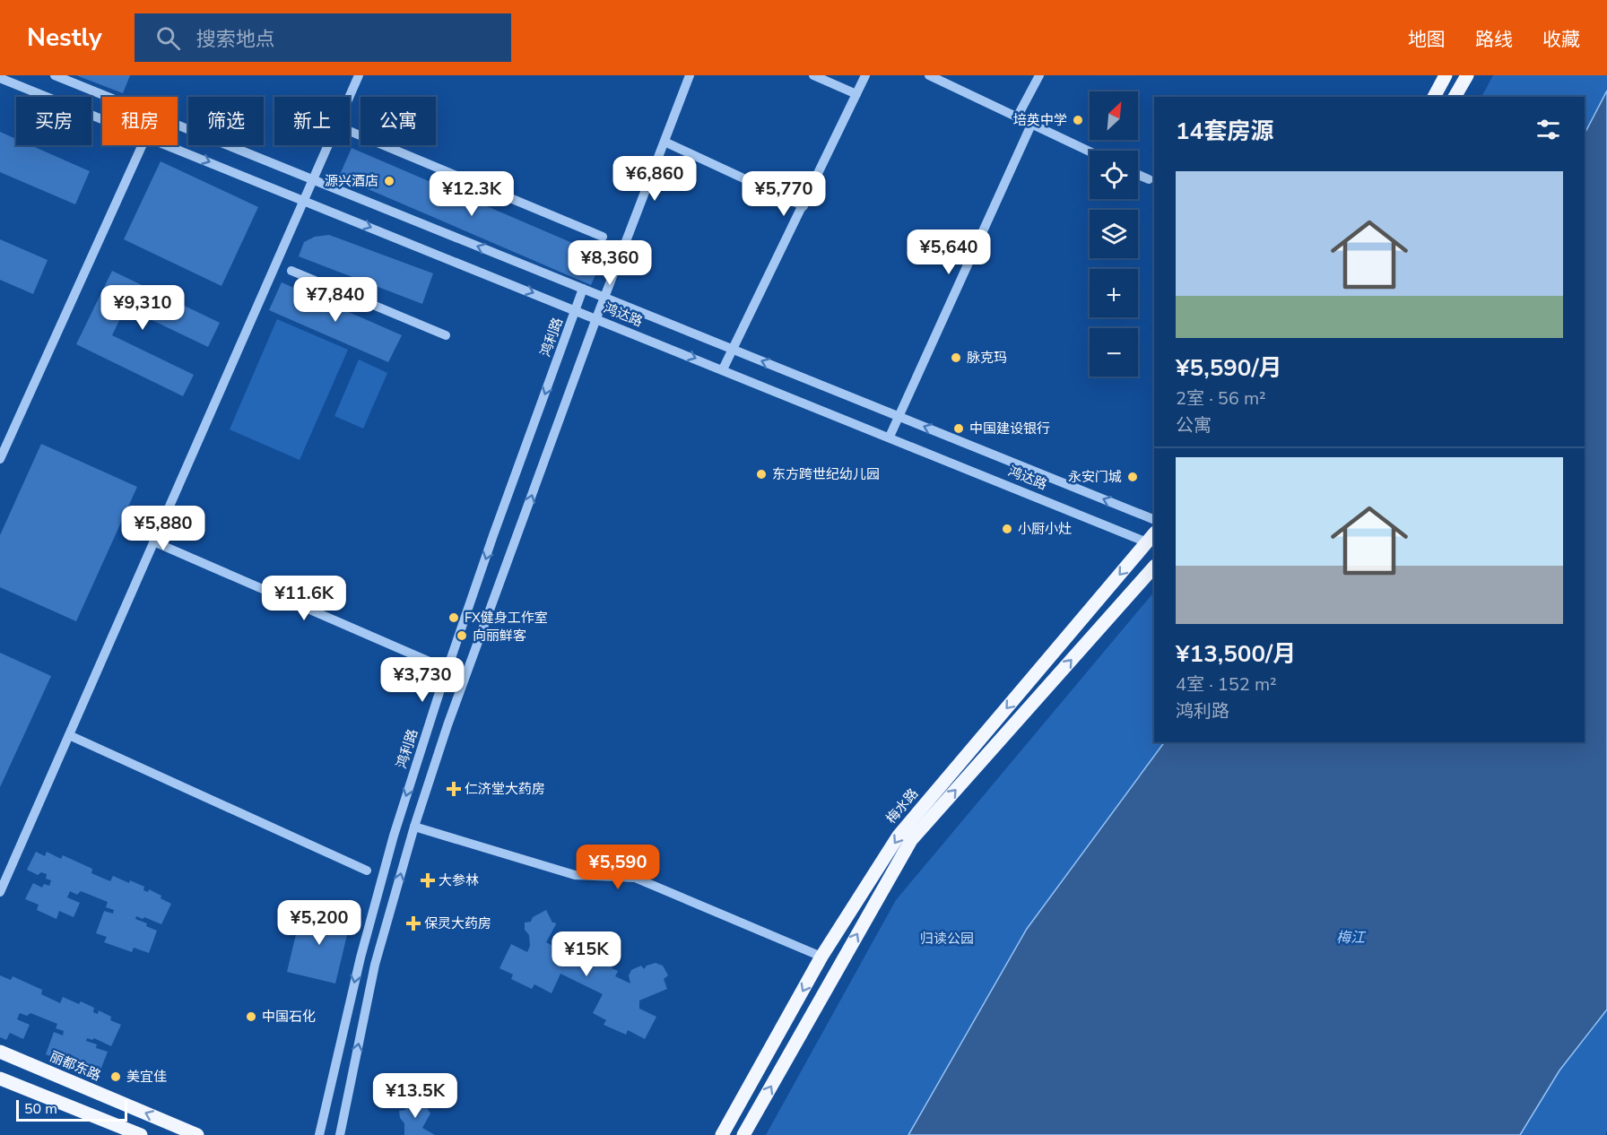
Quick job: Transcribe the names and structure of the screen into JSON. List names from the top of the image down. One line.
{"streets":{"main road":["梅水路","丽都东路"],"street":["鸿达路","鸿利路"]},"crossings":[["鸿达路","鸿利路"],["鸿达路","梅水路"]],"water":["梅江"],"parks":["归读公园"],"places":{"other":["培英中学","源兴酒店","脉克玛","中国建设银行","东方跨世纪幼儿园","永安门城","小厨小灶","FX健身工作室","向丽鲜客","中国石化","美宜佳"],"health":["仁济堂大药房","大参林","保灵大药房"]},"scale_bar":"50 m","north":"top right","page":{"header":"Nestly","search":"搜索地点","nav":["地图","路线","收藏"],"map_buttons":["+","−"],"chip":["买房","租房","筛选","新上","公寓"],"heading":"14套房源","price":["¥6,860","¥12.3K","¥5,770","¥5,640","¥8,360","¥7,840","¥9,310","¥5,880","¥11.6K","¥3,730","¥5,590","¥5,200","¥15K","¥13.5K"],"list":[{"name":"¥5,590/月","note":"2室 · 56 m² · 公寓"},{"name":"¥13,500/月","note":"4室 · 152 m² · 鸿利路"}],"scale":"50 m"}}
